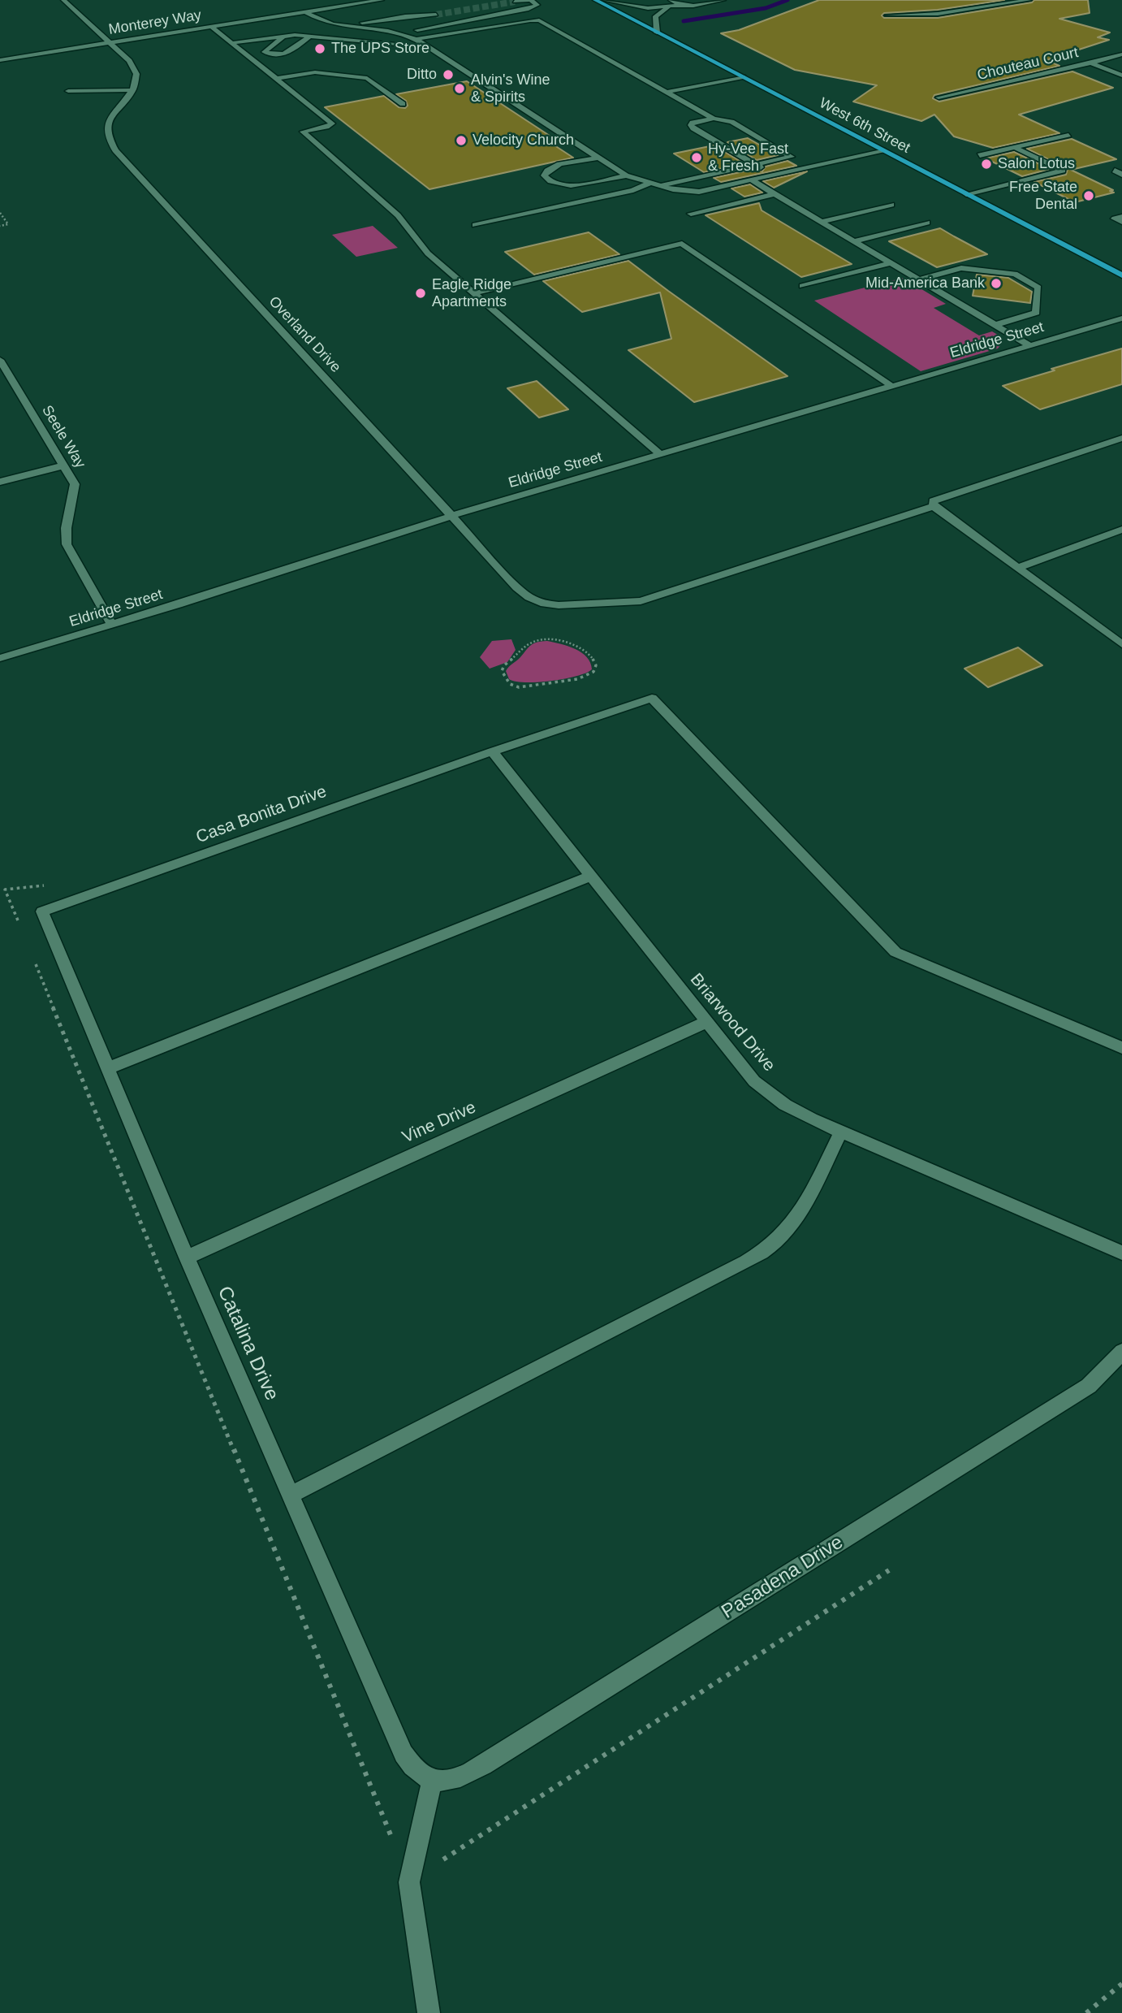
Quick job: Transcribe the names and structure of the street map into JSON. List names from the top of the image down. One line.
{"streets":{"main road":["West 6th Street"],"street":["Monterey Way","Chouteau Court","Overland Drive","Eldridge Street","Seele Way","Casa Bonita Drive","Briarwood Drive","Vine Drive","Catalina Drive","Pasadena Drive"]},"crossings":[["Overland Drive","Eldridge Street"],["Eldridge Street","Seele Way"],["Casa Bonita Drive","Briarwood Drive"],["Casa Bonita Drive","Catalina Drive"],["Briarwood Drive","Vine Drive"],["Vine Drive","Catalina Drive"],["Catalina Drive","Pasadena Drive"]],"places":["The UPS Store","Ditto","Alvin's Wine & Spirits","Velocity Church","Hy-Vee Fast & Fresh","Salon Lotus","Free State Dental","Mid-America Bank","Eagle Ridge Apartments"]}
